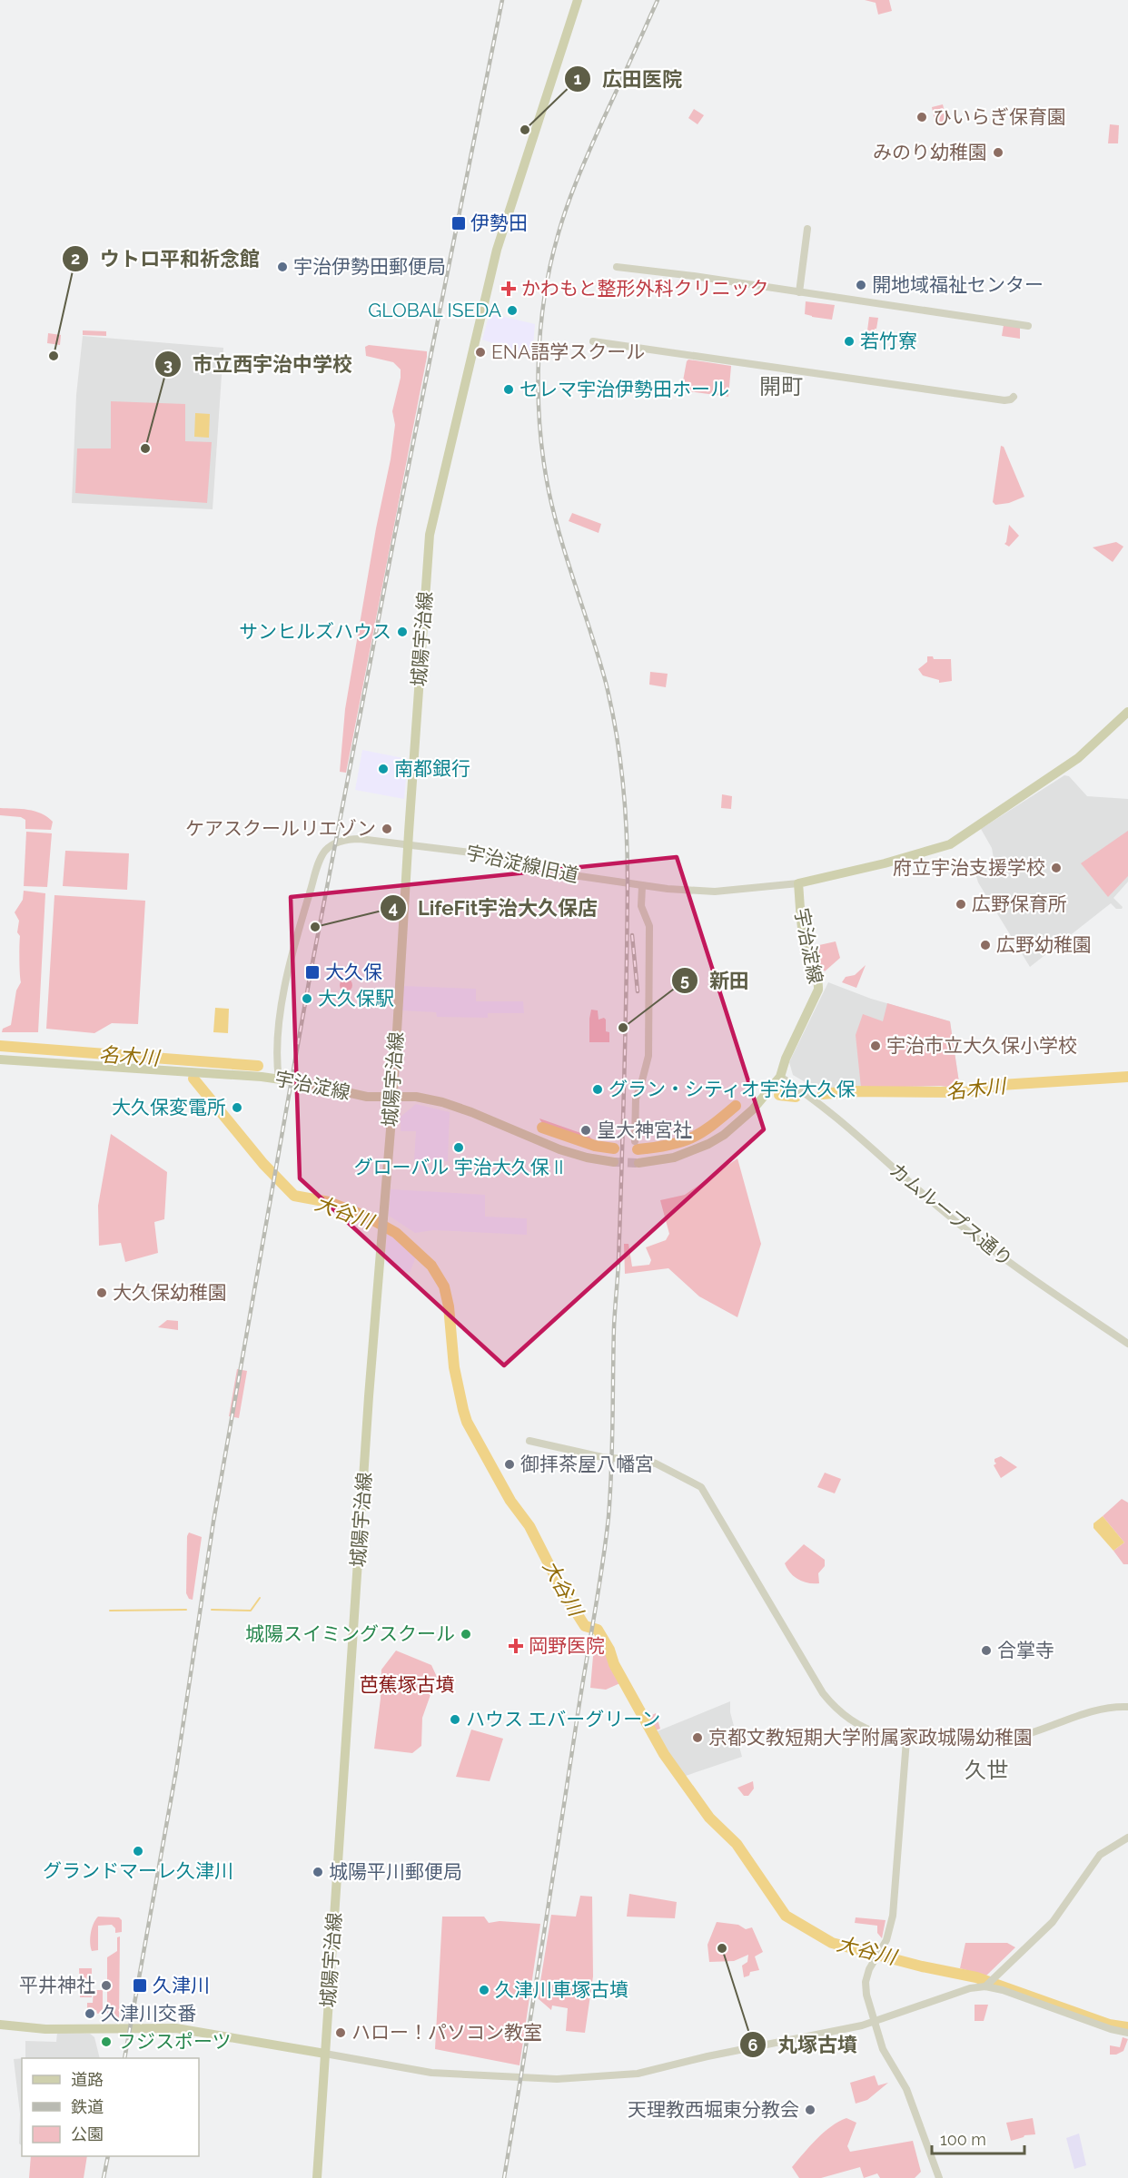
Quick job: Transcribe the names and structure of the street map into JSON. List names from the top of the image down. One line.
{"streets":{"main road":["城陽宇治線","宇治淀線"],"street":["宇治淀線旧道","カムループス通り"]},"crossings":[["城陽宇治線","宇治淀線旧道"],["城陽宇治線","宇治淀線"],["宇治淀線旧道","宇治淀線"],["宇治淀線","カムループス通り"]],"districts":["開町","久世"],"water":["名木川","大谷川"],"parks":["芭蕉塚古墳"],"places":{"other":["ひいらぎ保育園","広田医院","みのり幼稚園","宇治伊勢田郵便局","開地域福祉センター","GLOBAL ISEDA","若竹寮","ENA語学スクール","ウトロ平和祈念館","セレマ宇治伊勢田ホール","市立西宇治中学校","サンヒルズハウス","南都銀行","ケアスクールリエゾン","府立宇治支援学校","広野保育所","LifeFit宇治大久保店","広野幼稚園","大久保駅","新田","宇治市立大久保小学校","グラン・シティオ宇治大久保","大久保変電所","皇大神宮社","グローバル 宇治大久保 II","大久保幼稚園","御拝茶屋八幡宮","城陽スイミングスクール","合掌寺","ハウス エバーグリーン","京都文教短期大学附属家政城陽幼稚園","グランドマーレ久津川","城陽平川郵便局","丸塚古墳","平井神社","久津川車塚古墳","久津川交番","ハロー！パソコン教室","フジスポーツ","天理教西堀東分教会"],"transit":["伊勢田","大久保","久津川"],"health":["かわもと整形外科クリニック","岡野医院"]},"legend":["道路","鉄道","公園"],"scale_bar":"100 m"}
